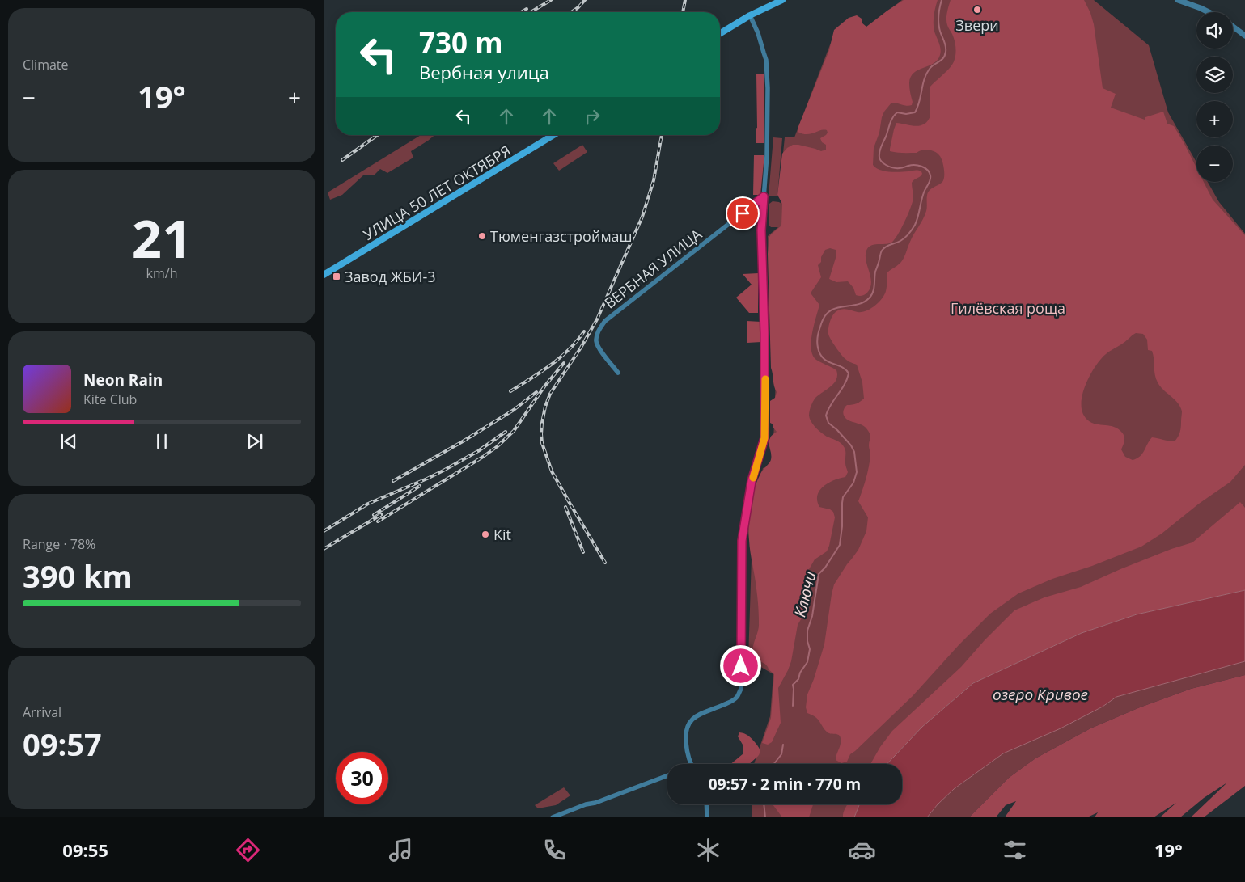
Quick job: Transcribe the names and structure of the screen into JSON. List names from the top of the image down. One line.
{"streets":{"main road":["УЛИЦА 50 ЛЕТ ОКТЯБРЯ"],"street":["ВЕРБНАЯ УЛИЦА"]},"water":["Ключи","озеро Кривое"],"parks":["Гилёвская роща"],"places":{"other":["Звери","Тюменгазстроймаш","Kit"],"transit":["Завод ЖБИ-3"]},"page":{"tile":["Climate",["21","km/h"],["Range · 78%","390 km"],["Arrival","09:57"]],"map_buttons":["+","−"],"turn":["730 m","Вербная улица"],"heat":["−","19°","+"],"song":["Neon Rain","Kite Club"],"limit":"30","trip":"09:57 · 2 min · 770 m","tabs":["09:55","19°"]}}
